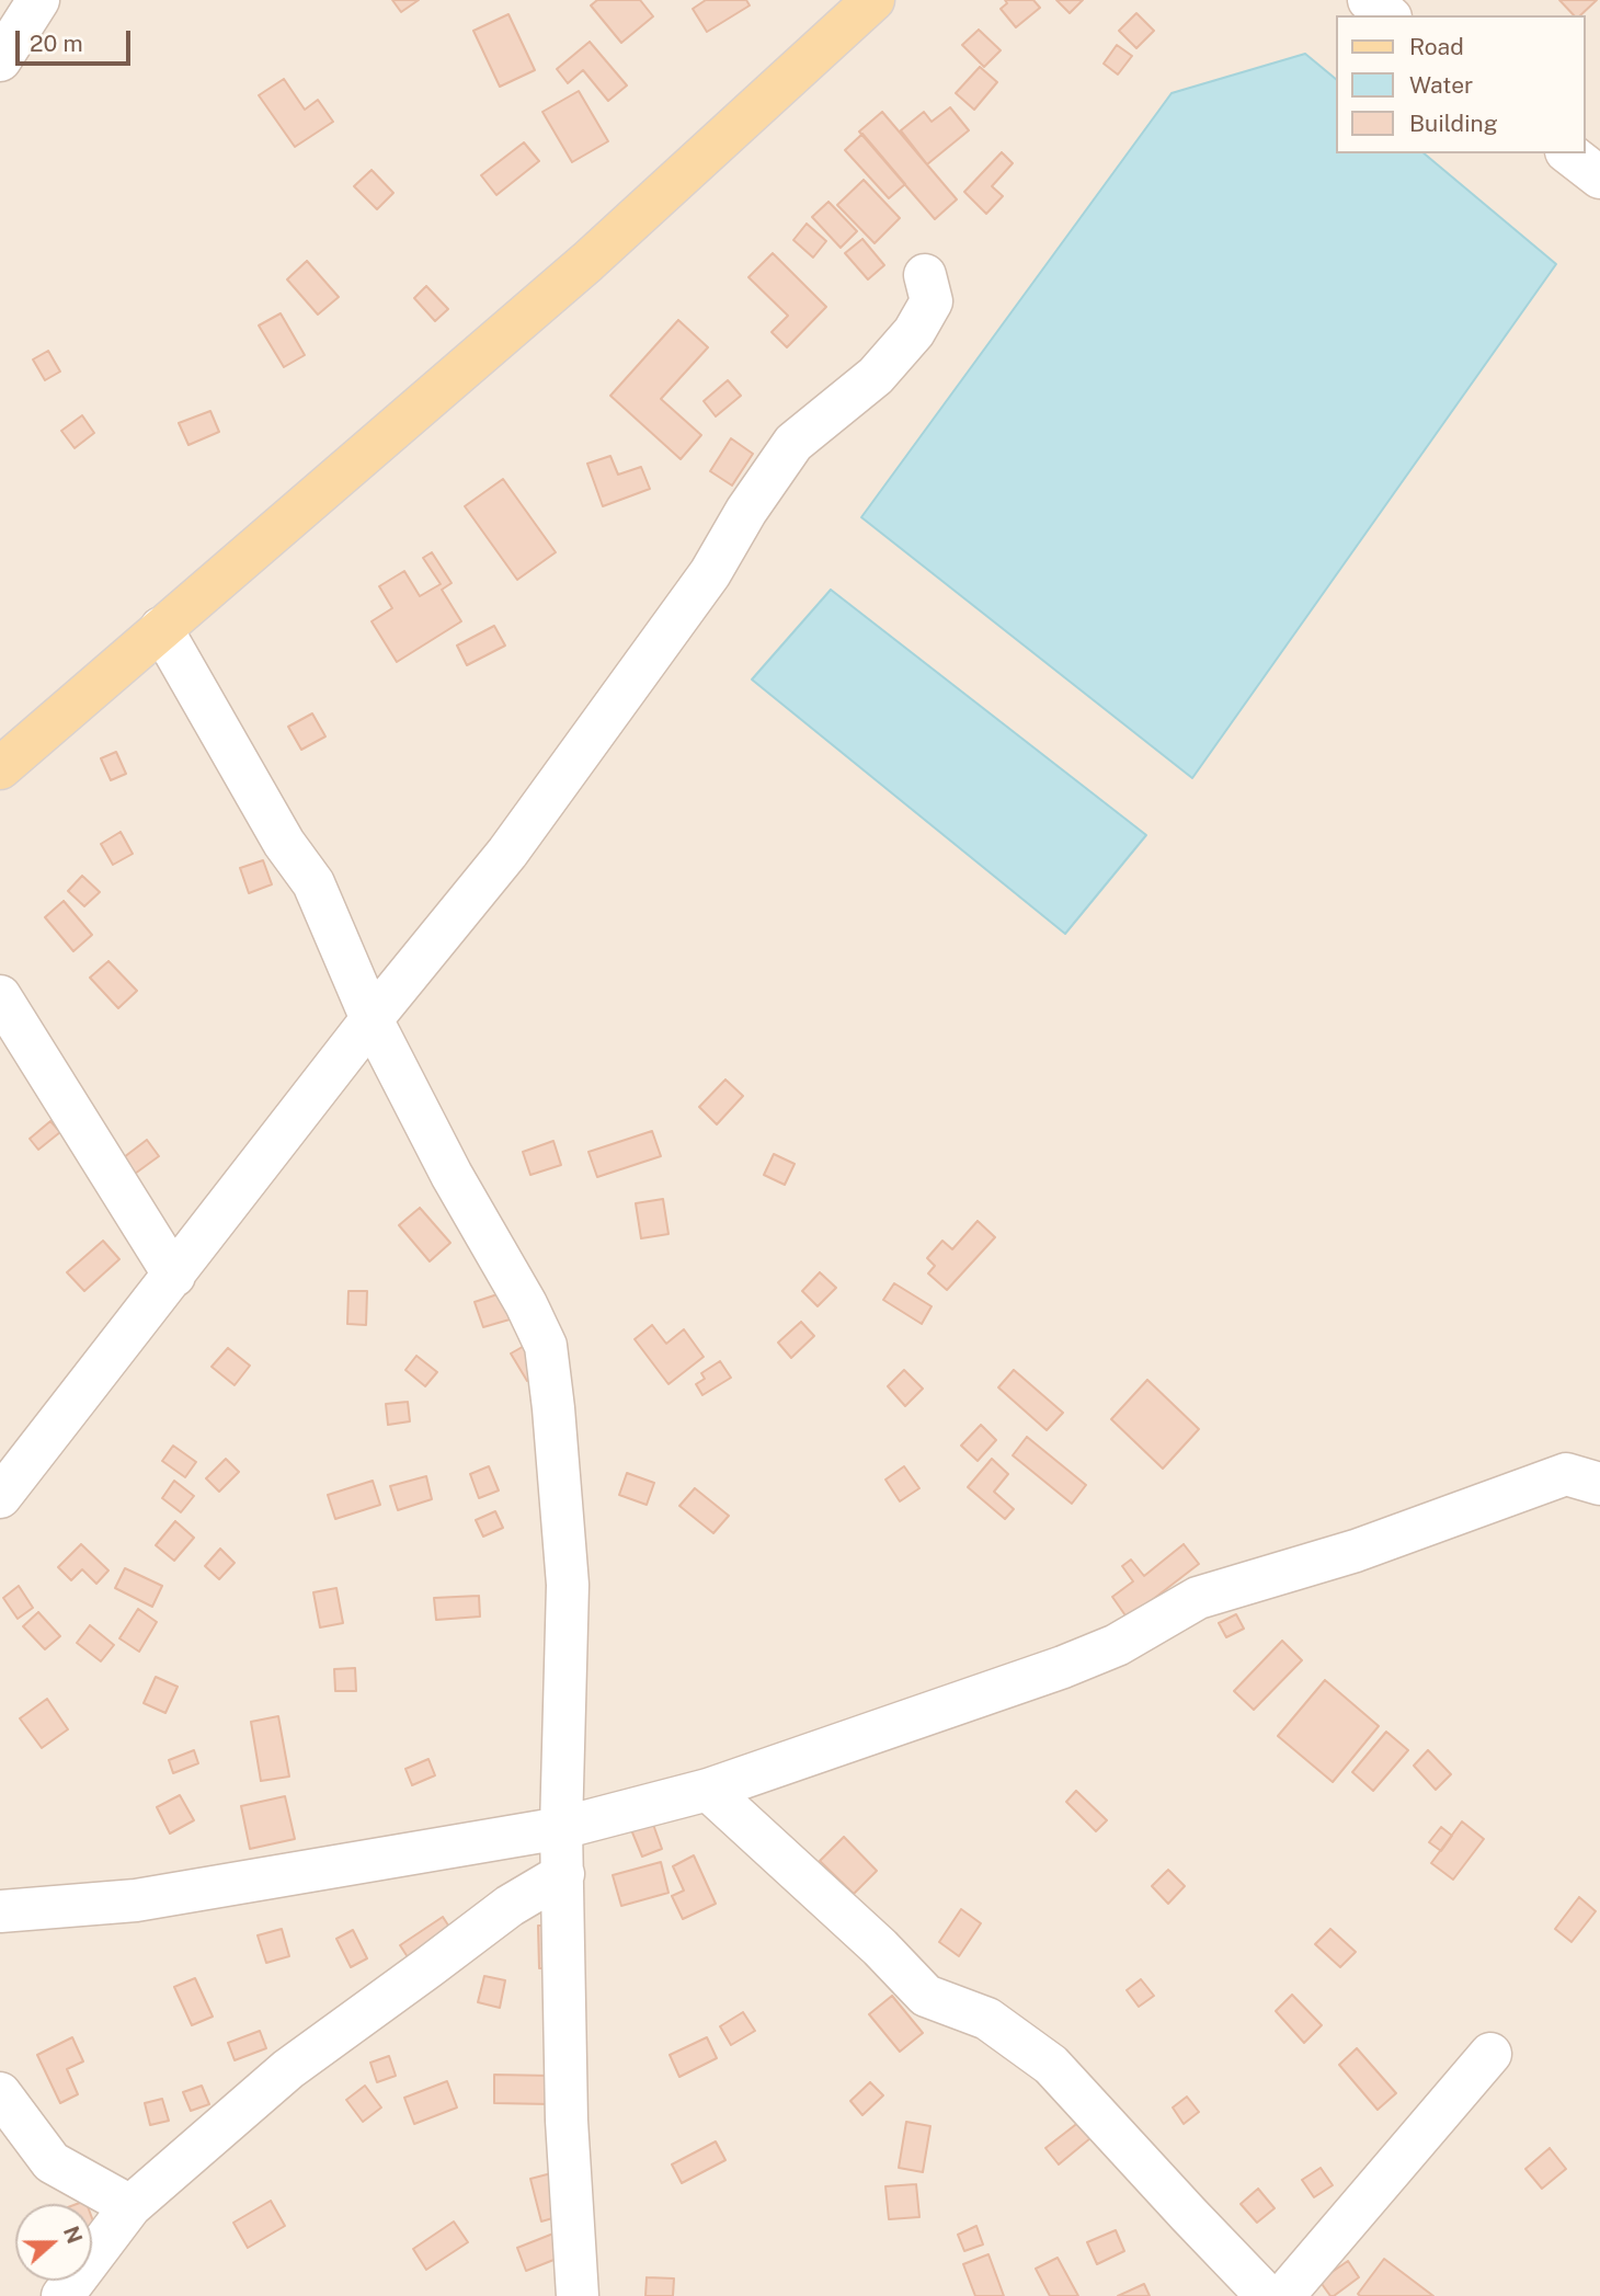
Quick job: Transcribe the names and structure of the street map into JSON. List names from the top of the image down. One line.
{"legend":["Road","Water","Building"],"scale_bar":"20 m","north":"right"}
